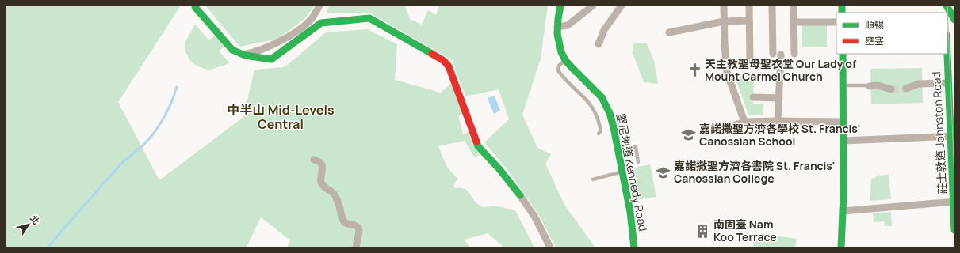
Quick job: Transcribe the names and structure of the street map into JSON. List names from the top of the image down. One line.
{"streets":{"street":["莊士敦道 Johnston Road","堅尼地道 Kennedy Road"]},"districts":["中半山 Mid-Levels Central"],"places":{"church":["天主教聖母聖衣堂 Our Lady of Mount Carmel Church"],"school or university":["嘉諾撒聖方濟各學校 St. Francis' Canossian School","嘉諾撒聖方濟各書院 St. Francis' Canossian College"],"building":["南固臺 Nam Koo Terrace"]},"legend":["順暢","壅塞"],"north":"top right"}
